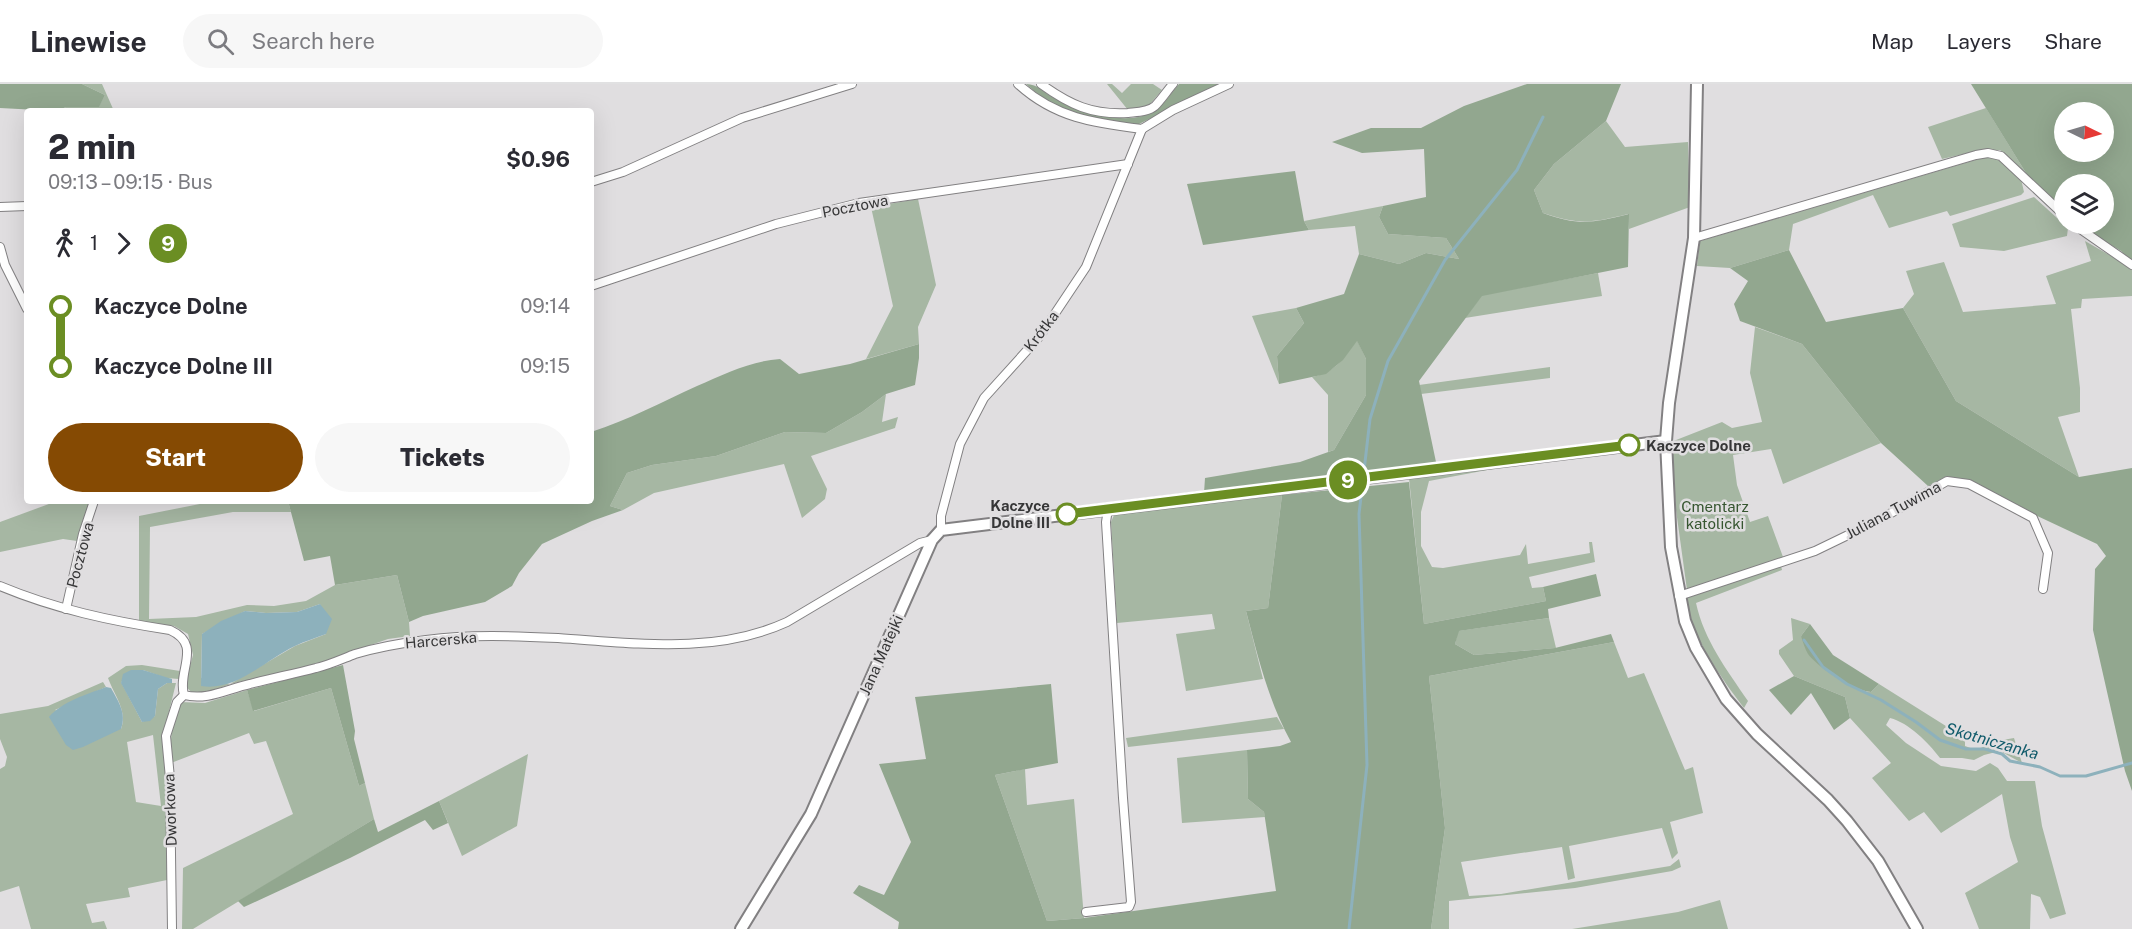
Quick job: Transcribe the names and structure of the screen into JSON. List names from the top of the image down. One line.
{"streets":{"street":["Pocztowa","Krótka","Juliana Tuwima","Harcerska","Jana Matejki","Dworkowa"]},"crossings":[["Pocztowa","Krótka"],["Krótka","Jana Matejki"],["Harcerska","Jana Matejki"],["Harcerska","Dworkowa"]],"water":["Skotniczanka"],"parks":["Cmentarz katolicki"],"places":["Kaczyce Dolne","Kaczyce Dolne III"],"lines":["bus line 9"],"north":"right","page":{"header":"Linewise","search":"Search here","nav":["Map","Layers","Share"],"on_map":"9","heading":["2 min","09:13 – 09:15 · Bus","$0.96"],"legs":["1","9"],"list":[{"name":"Kaczyce Dolne","value":"09:14"},{"name":"Kaczyce Dolne III","value":"09:15"}],"buttons":["Start","Tickets"]}}
